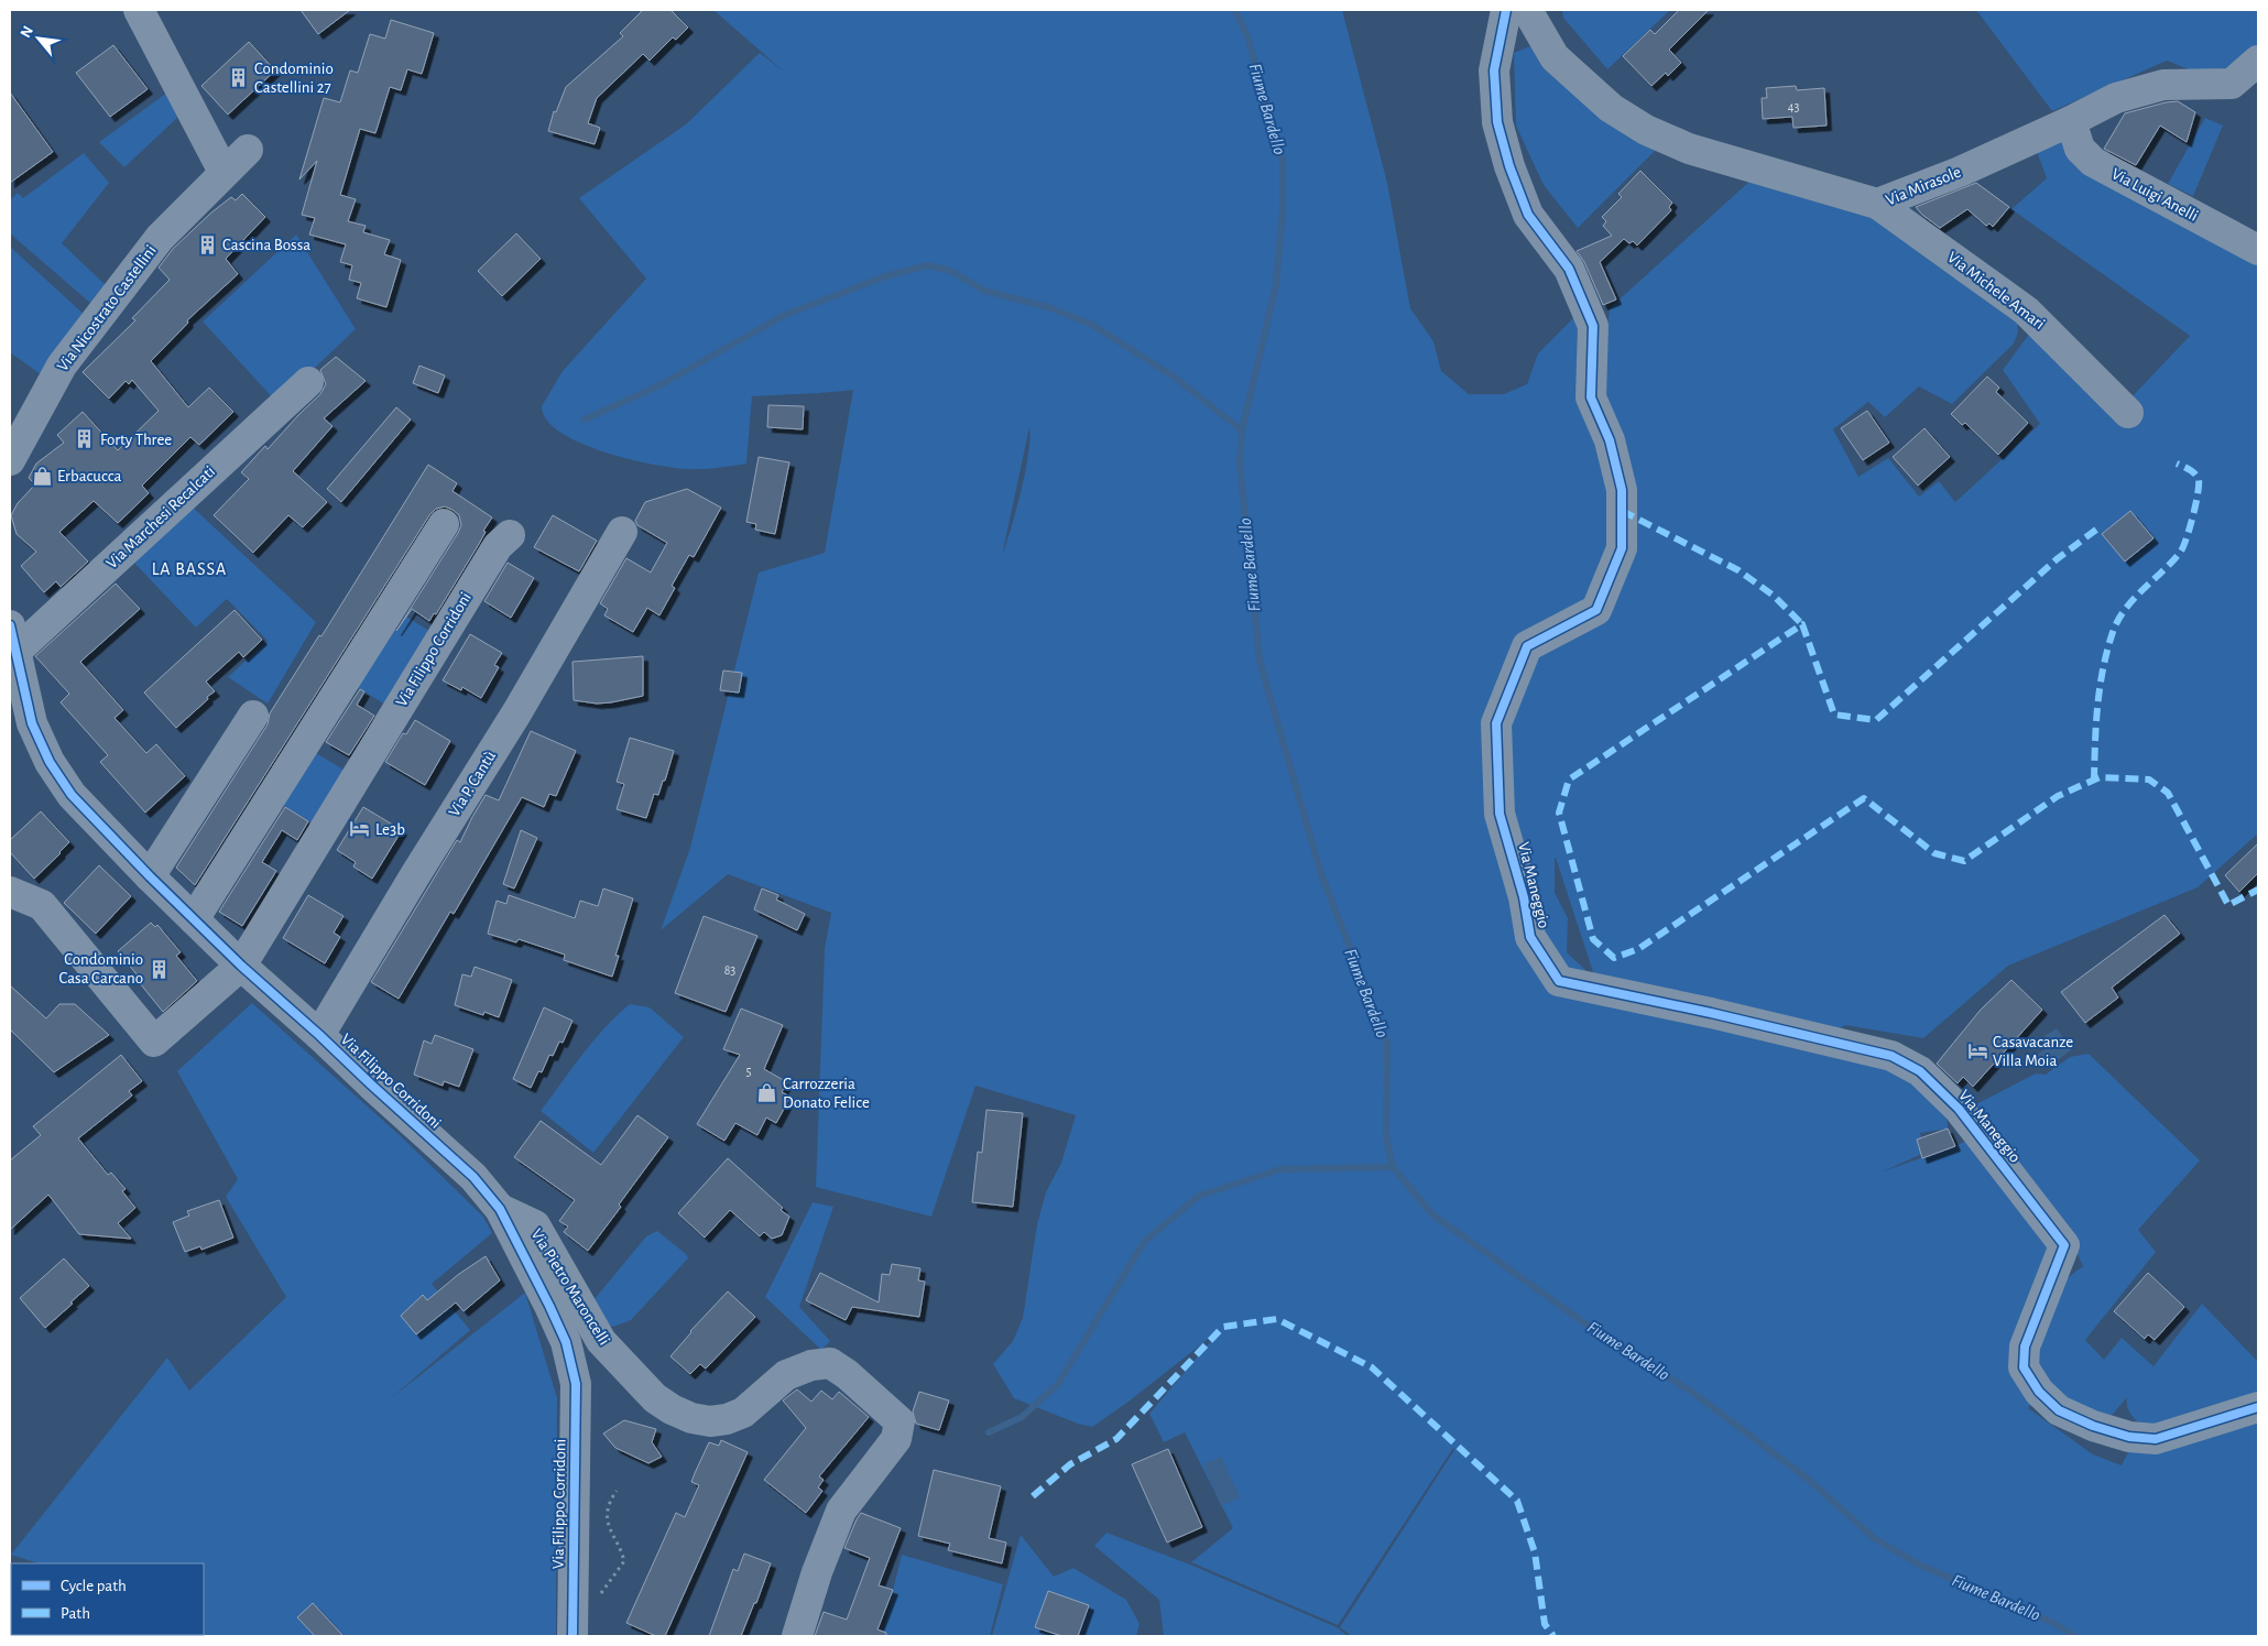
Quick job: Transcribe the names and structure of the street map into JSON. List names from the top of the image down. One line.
{"streets":{"street":["Via Mirasole","Via Luigi Anelli","Via Michele Amari","Via Nicostrato Castellini","Via Marchesi Recalcati","Via Filippo Corridoni","Via P. Cantù","Via Maneggio","Via Pietro Maroncelli"]},"crossings":[["Via Mirasole","Via Luigi Anelli"],["Via Mirasole","Via Michele Amari"],["Via Marchesi Recalcati","Via Filippo Corridoni"],["Via Filippo Corridoni","Via P. Cantù"],["Via Filippo Corridoni","Via Pietro Maroncelli"]],"districts":["LA BASSA"],"water":["Fiume Bardello"],"places":{"building":["Condominio Castellini 27","Cascina Bossa","Forty Three","Condominio Casa Carcano"],"shop":["Erbacucca","Carrozzeria Donato Felice"],"hotel":["Le3b","Casavacanze Villa Moia"]},"house_numbers":["43","83","5"],"legend":["Cycle path","Path"],"north":"top left"}
